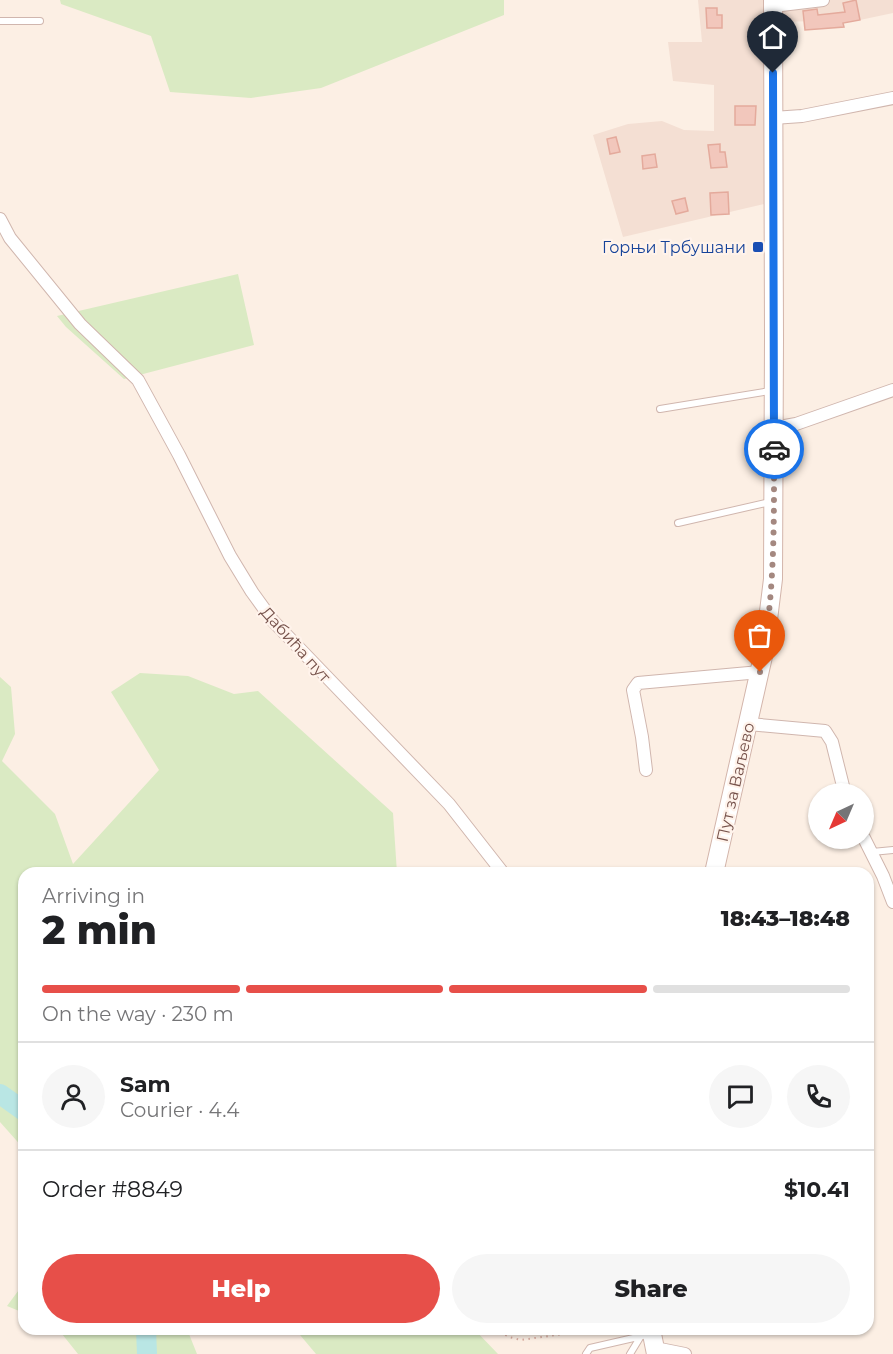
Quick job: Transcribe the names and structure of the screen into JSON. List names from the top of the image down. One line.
{"streets":{"main road":["Пут за Ваљево"],"street":["Дабића пут"]},"places":{"transit":["Горњи Трбушани"]},"north":"bottom left","page":{"heading":["2 min","Arriving in","18:43–18:48"],"panel":["Sam","Courier · 4.4","Order #8849","$10.41"],"bar":"On the way · 230 m","buttons":["Help","Share"]}}
